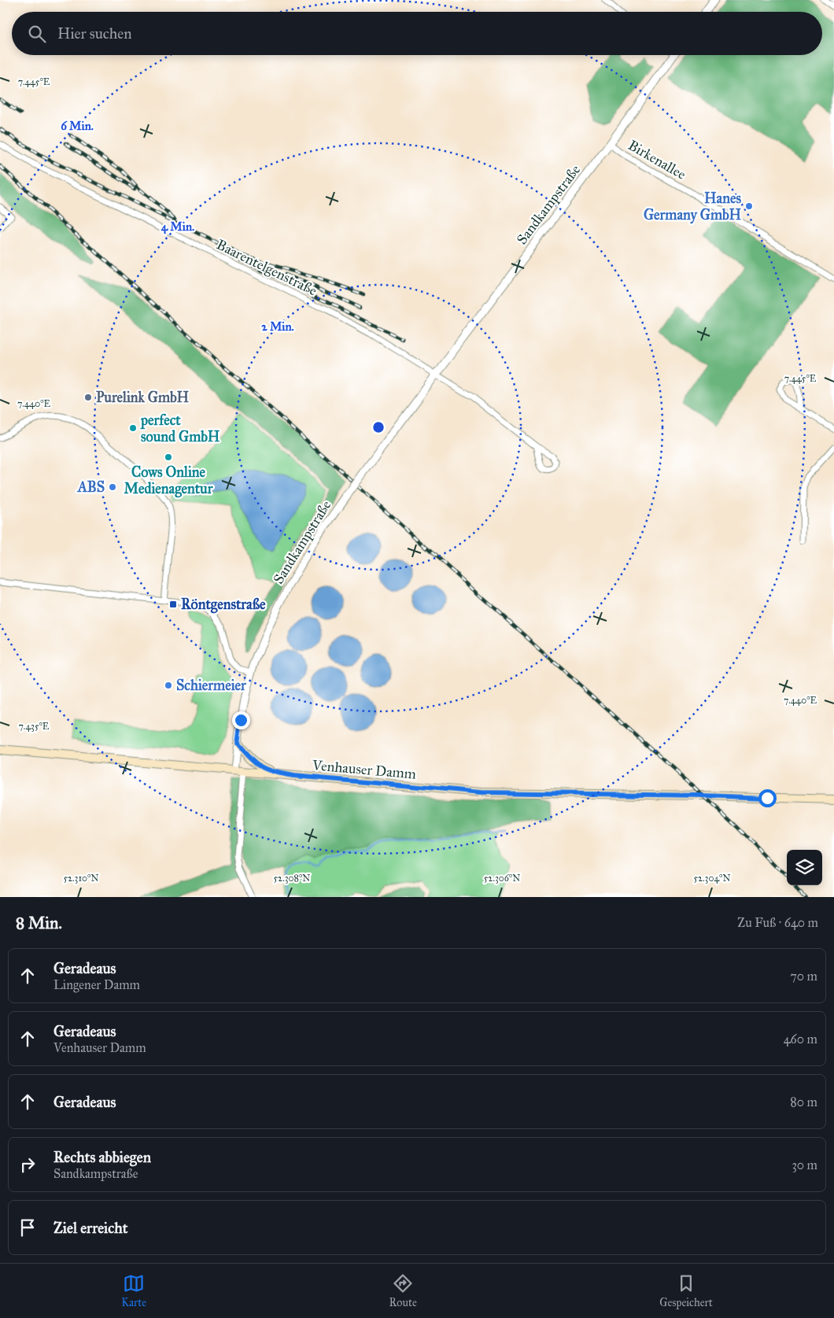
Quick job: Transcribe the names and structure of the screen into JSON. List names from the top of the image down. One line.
{"streets":{"main road":["Venhauser Damm"],"street":["Birkenallee","Sandkampstraße","Baarentelgenstraße"]},"crossings":[["Birkenallee","Sandkampstraße"],["Sandkampstraße","Baarentelgenstraße"],["Sandkampstraße","Venhauser Damm"]],"places":{"other":["Hanes Germany GmbH","Purelink GmbH","perfect sound GmbH","Cows Online Medienagentur","ABS","Schiermeier"],"transit":["Röntgenstraße"]},"page":{"search":"Hier suchen","heading":["8 Min.","Zu Fuß · 640 m"],"list":[["Geradeaus","Lingener Damm","70 m"],["Geradeaus","Venhauser Damm","460 m"],["Geradeaus","80 m"],["Rechts abbiegen","Sandkampstraße","30 m"],"Ziel erreicht"],"nav":["Karte","Route","Gespeichert"]},"coordinates":["7.445°E","7.440°E","7.435°E","52.310°N","52.308°N","52.306°N","52.304°N"],"rings":["6 Min.","4 Min.","2 Min."]}
